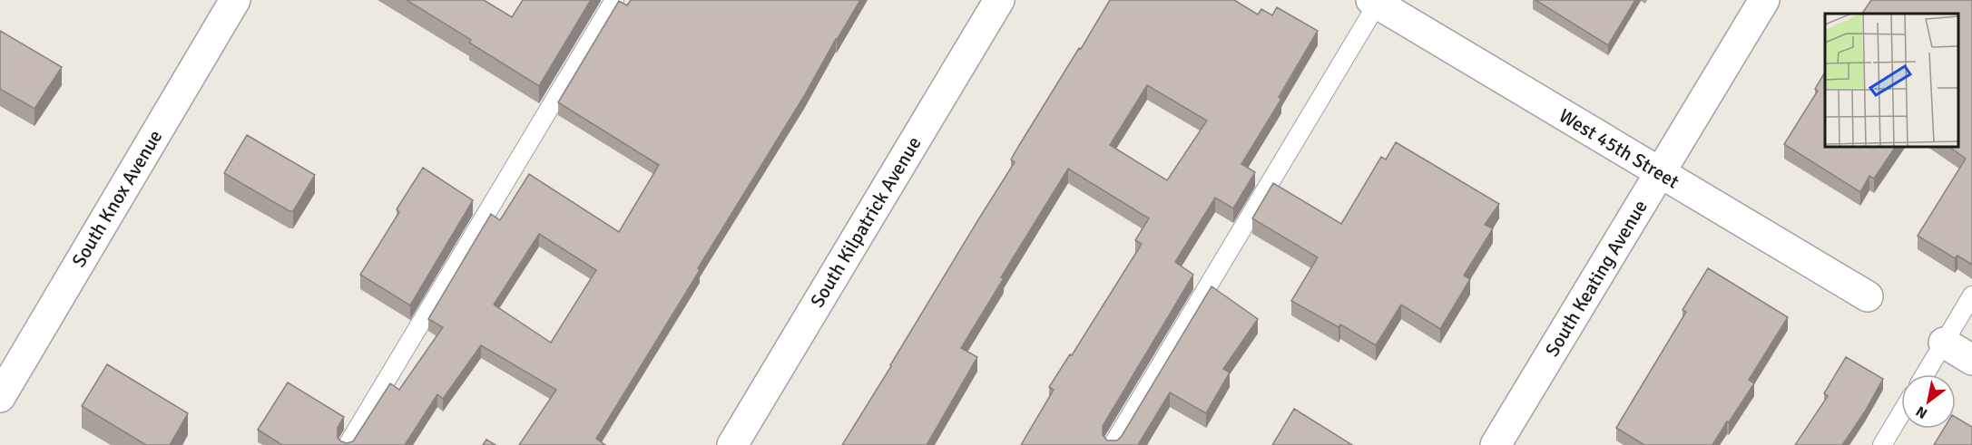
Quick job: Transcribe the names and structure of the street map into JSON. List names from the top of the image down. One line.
{"streets":{"street":["West 45th Street","South Knox Avenue","South Kilpatrick Avenue","South Keating Avenue"]},"crossings":[["West 45th Street","South Keating Avenue"]],"north":"bottom left"}
